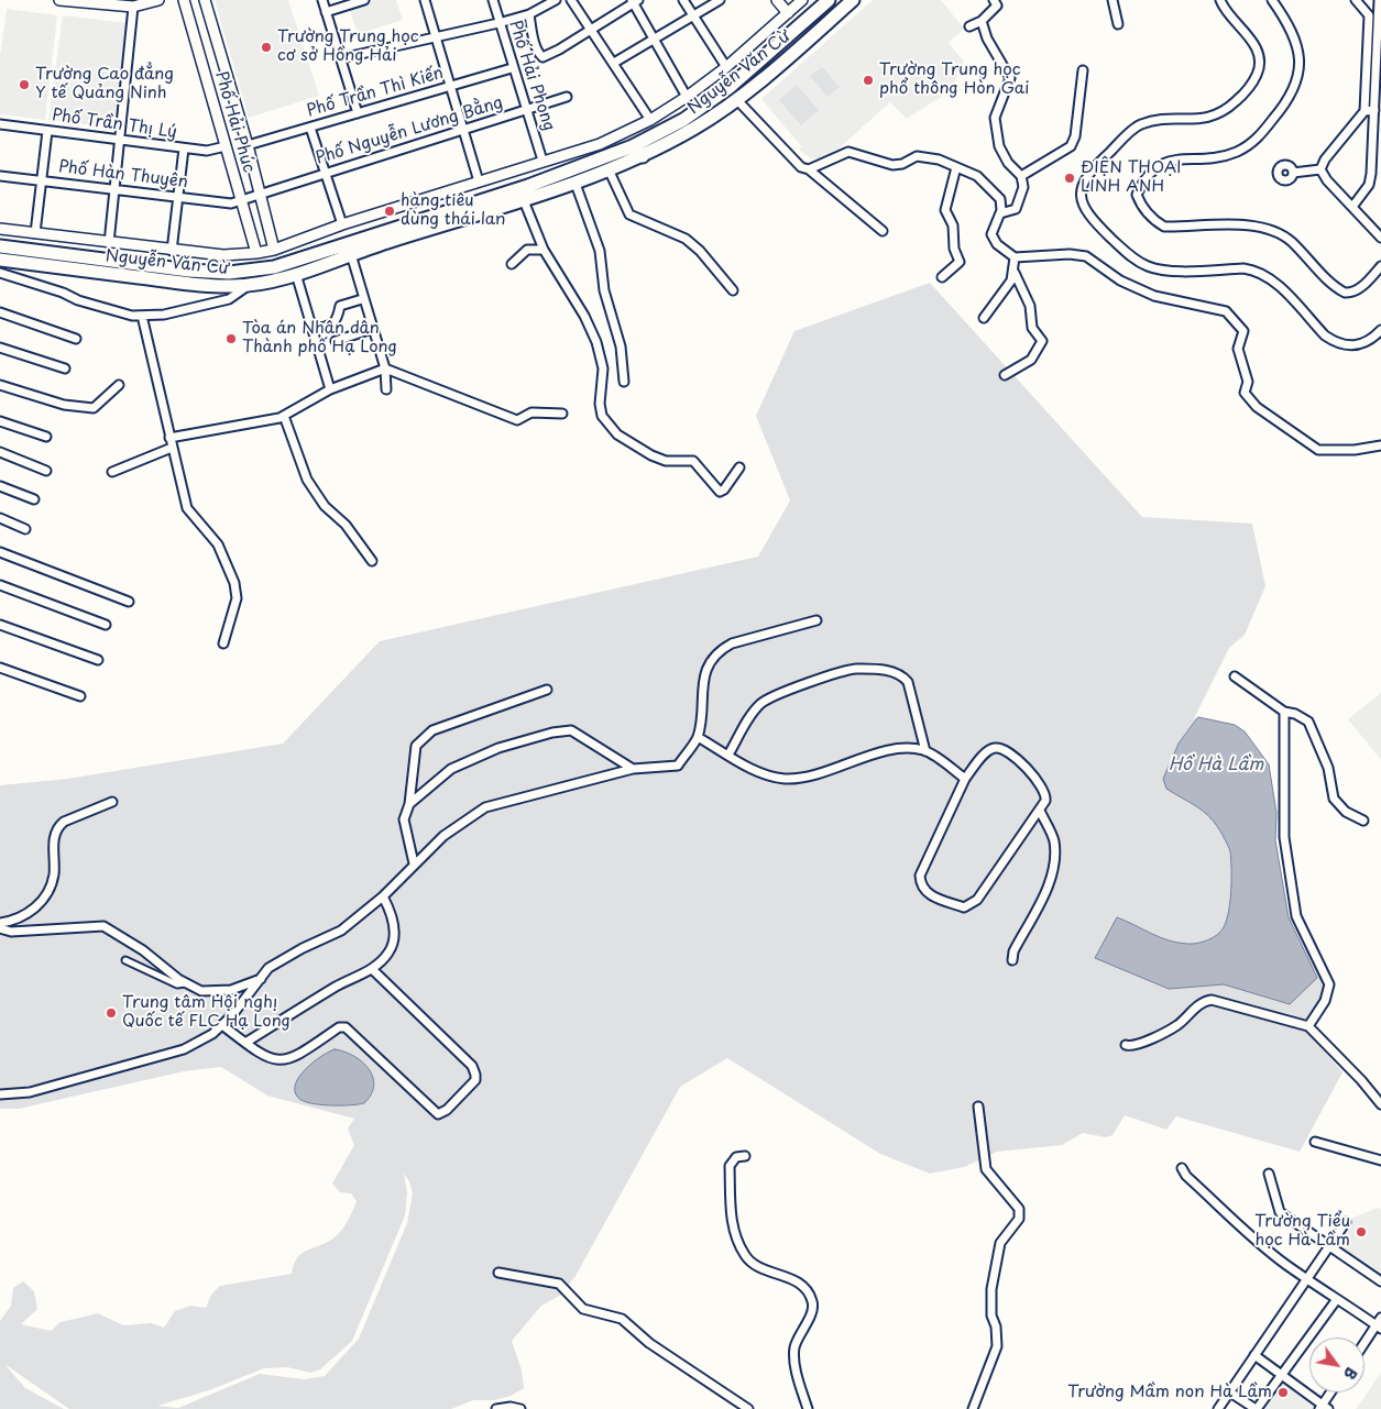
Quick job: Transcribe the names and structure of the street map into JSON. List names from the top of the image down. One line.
{"streets":{"main road":["Nguyễn Văn Cừ"],"street":["Phố Hải Phong","Phố Trần Thì Kiến","Phố Hải Phúc","Phố Trần Thị Lý","Phố Nguyễn Lương Bằng","Phố Hàn Thuyên"]},"crossings":[["Nguyễn Văn Cừ","Phố Hải Phong"],["Nguyễn Văn Cừ","Phố Hải Phúc"],["Phố Hải Phong","Phố Trần Thì Kiến"],["Phố Hải Phong","Phố Nguyễn Lương Bằng"],["Phố Trần Thì Kiến","Phố Hải Phúc"],["Phố Hải Phúc","Phố Trần Thị Lý"],["Phố Hải Phúc","Phố Nguyễn Lương Bằng"],["Phố Hải Phúc","Phố Hàn Thuyên"],["Phố Nguyễn Lương Bằng","Phố Hàn Thuyên"]],"water":["Hồ Hà Lầm"],"places":["Trường Trung học cơ sở Hồng Hải","Trường Trung học phổ thông Hòn Gai","Trường Cao đẳng Y tế Quảng Ninh","ĐIỆN THOẠI LINH ANH","hàng tiêu dùng thái lan","Tòa án Nhân dân Thành phố Hạ Long","Trung tâm Hội nghị Quốc tế FLC Hạ Long","Trường Tiểu học Hà Lầm","Trường Mầm non Hà Lầm"],"north":"bottom right"}
